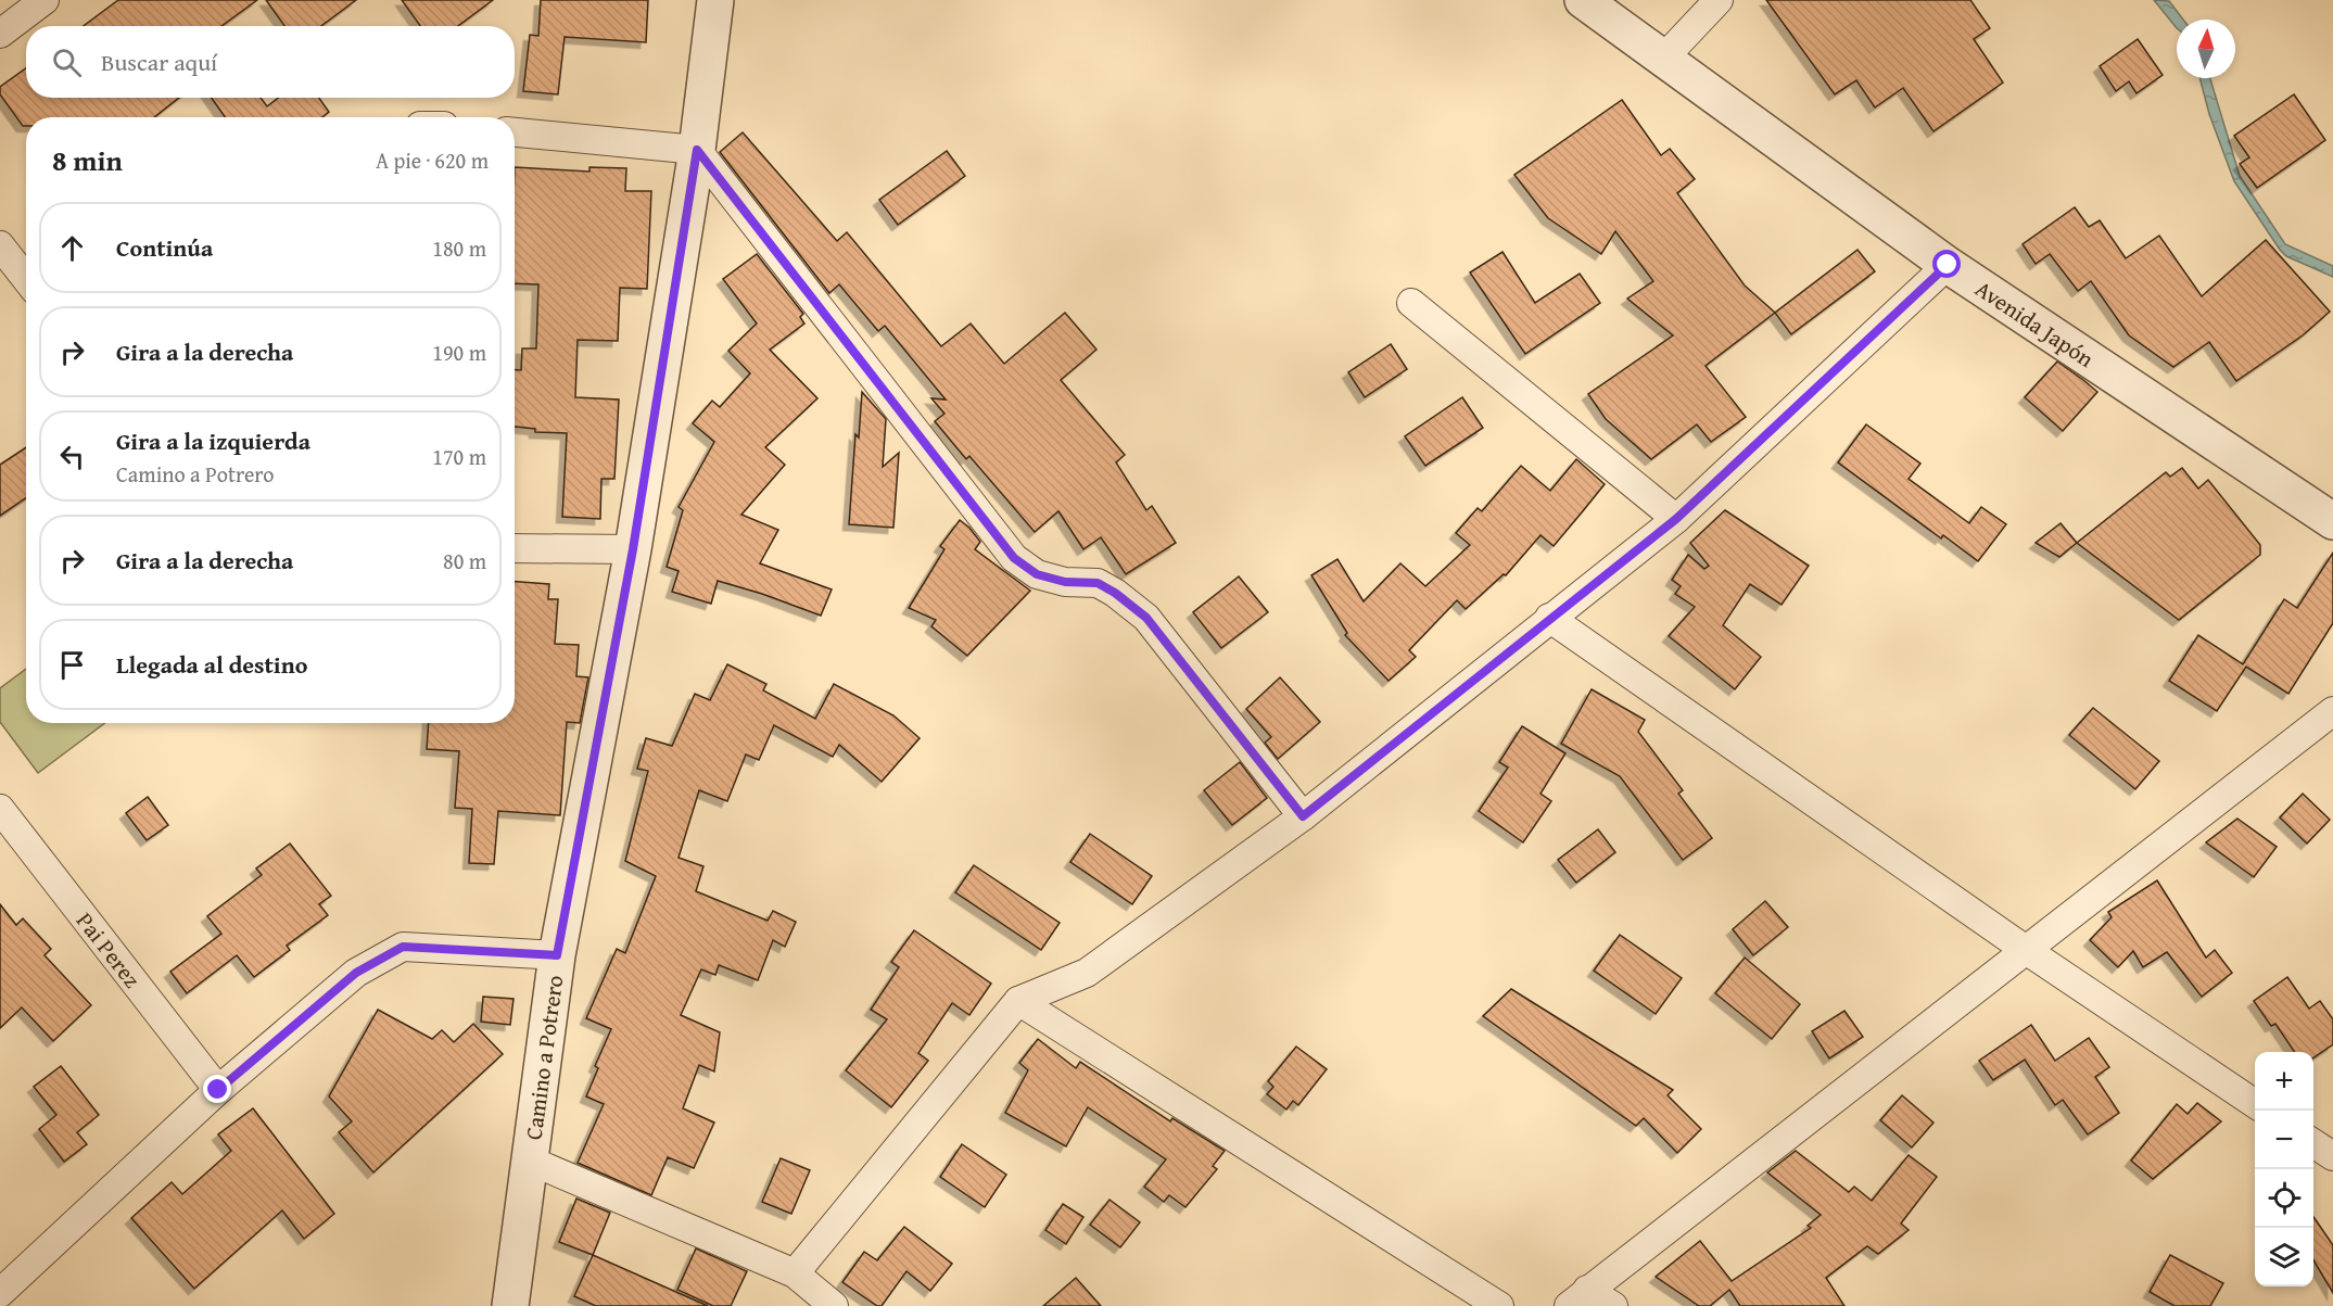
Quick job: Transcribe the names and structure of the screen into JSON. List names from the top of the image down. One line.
{"streets":{"street":["Avenida Japón","Pai Perez","Camino a Potrero"]},"north":"top","page":{"search":"Buscar aquí","heading":["8 min","A pie · 620 m"],"list":[["Continúa","180 m"],["Gira a la derecha","190 m"],["Gira a la izquierda","Camino a Potrero","170 m"],["Gira a la derecha","80 m"],"Llegada al destino"],"map_buttons":["+","−"]}}
